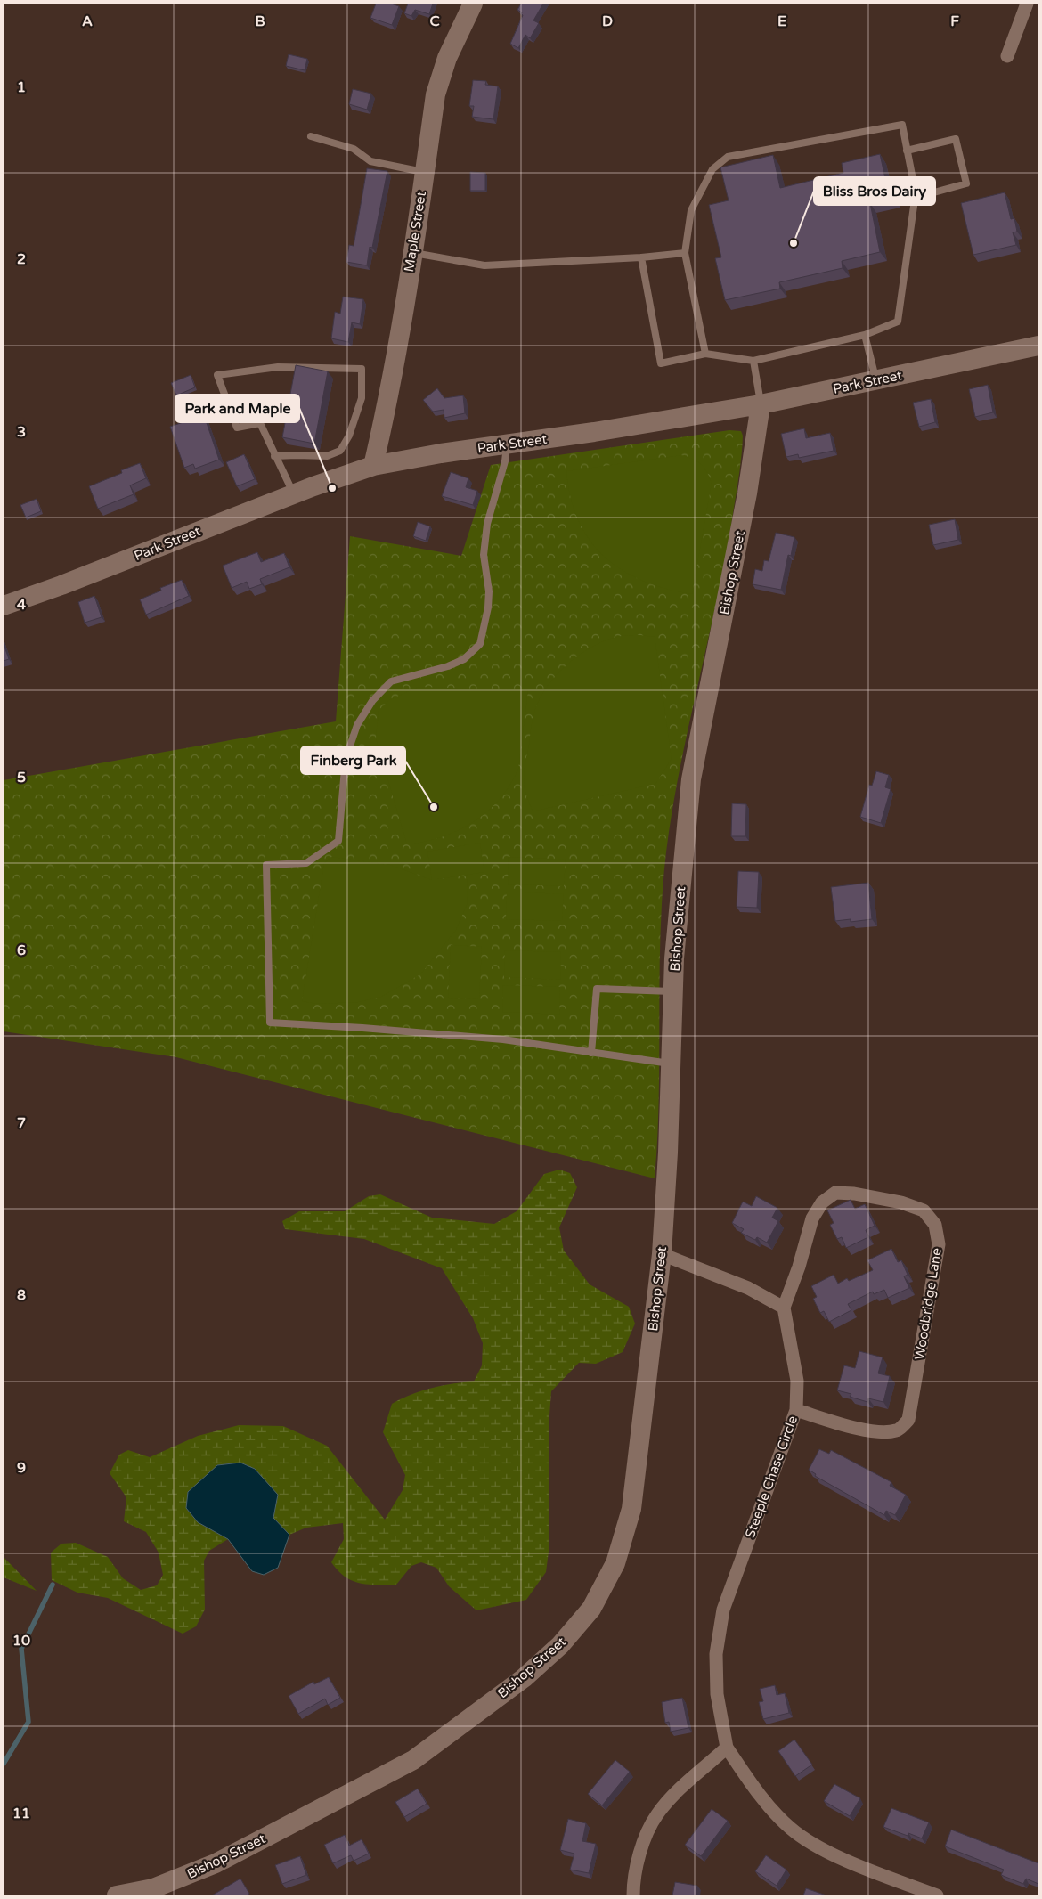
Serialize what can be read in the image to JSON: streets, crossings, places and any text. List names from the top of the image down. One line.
{"streets":{"street":["Maple Street","Park Street","Bishop Street","Woodbridge Lane","Steeple Chase Circle"]},"crossings":[["Maple Street","Park Street"],["Park Street","Bishop Street"],["Woodbridge Lane","Steeple Chase Circle"]],"places":["Bliss Bros Dairy","Park and Maple","Finberg Park"],"grid":{"columns":["A","B","C","D","E","F"],"rows":["1","2","3","4","5","6","7","8","9","10","11"]}}
